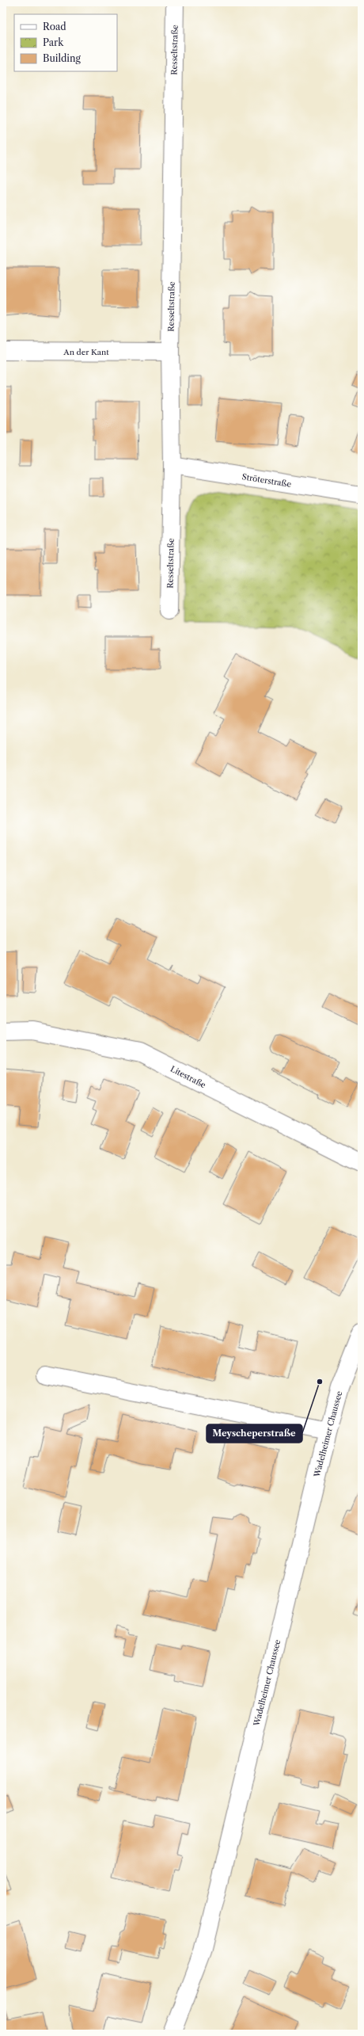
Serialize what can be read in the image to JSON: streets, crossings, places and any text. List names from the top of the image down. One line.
{"streets":{"street":["Resseltstraße","An der Kant","Ströterstraße","Litestraße","Wadelheimer Chaussee"]},"crossings":[["Resseltstraße","An der Kant"],["Resseltstraße","Ströterstraße"]],"places":["Meyscheperstraße"],"legend":["Road","Park","Building"]}
